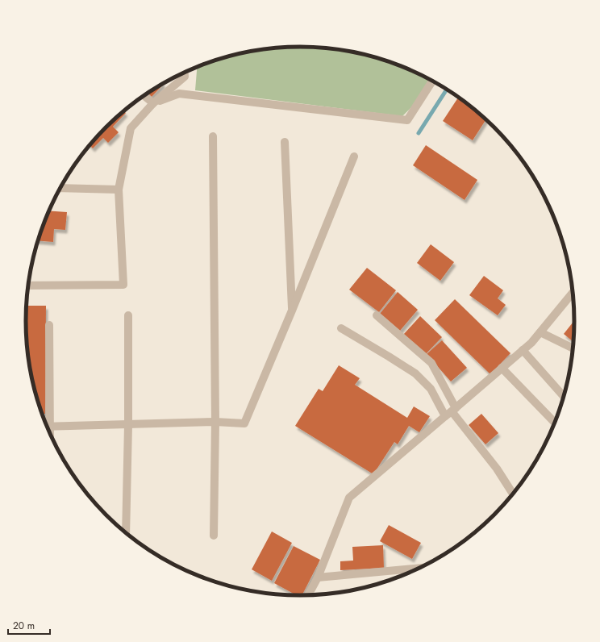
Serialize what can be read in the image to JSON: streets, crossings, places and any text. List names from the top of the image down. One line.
{"scale_bar":"20 m"}
